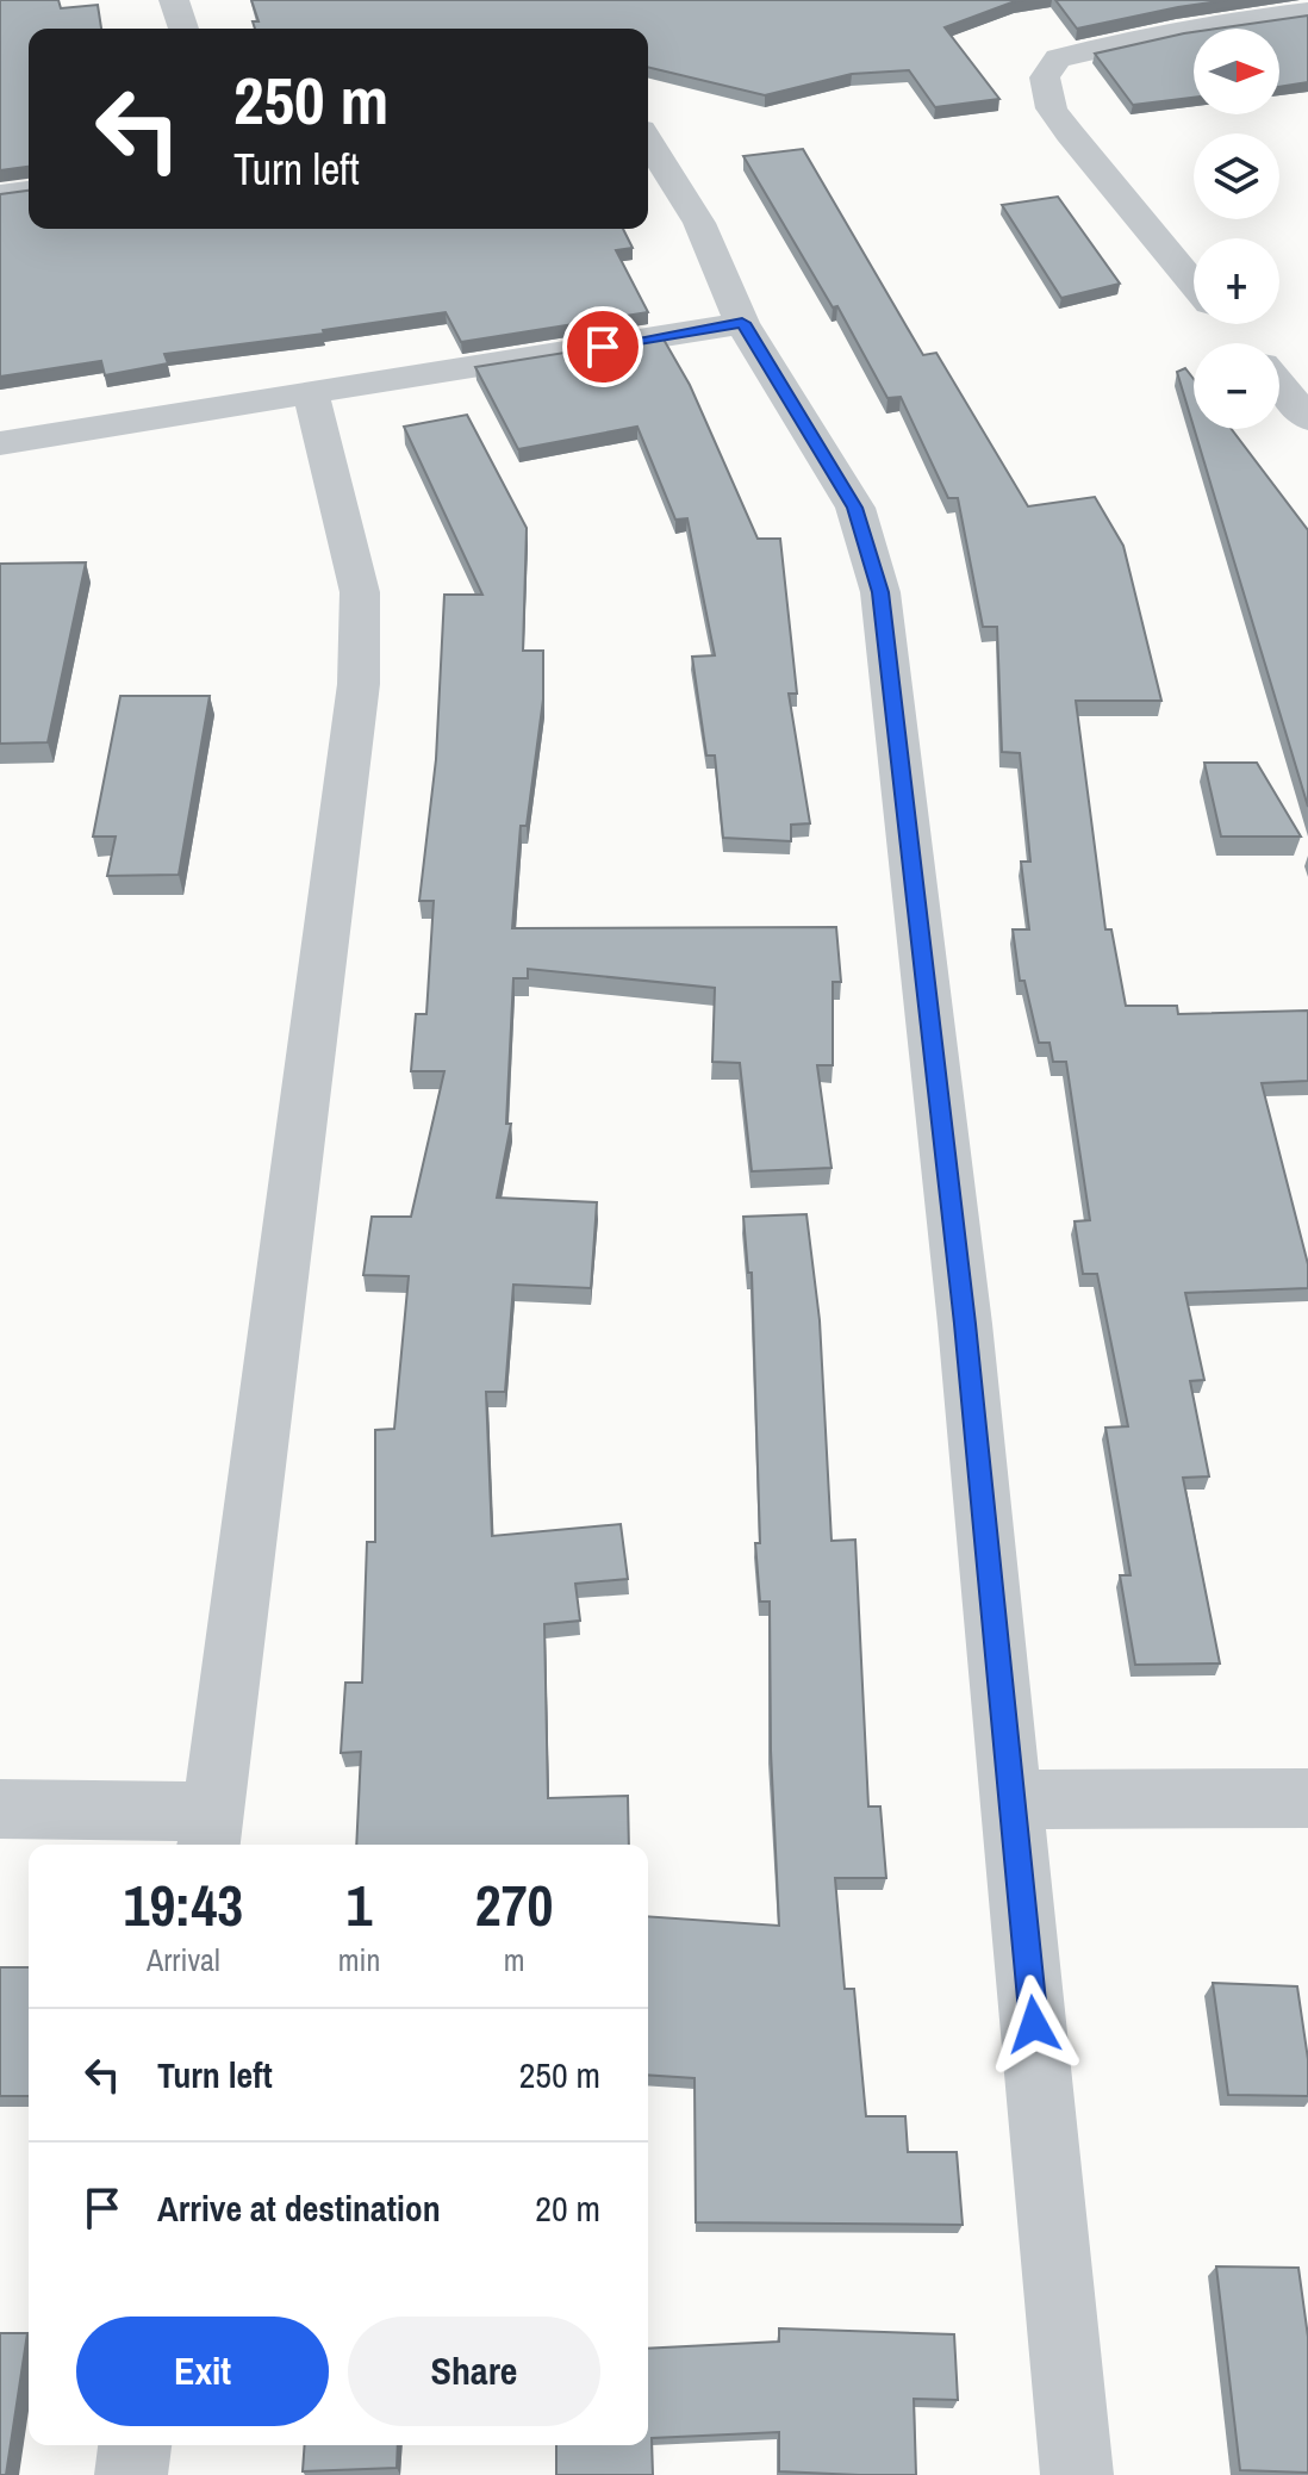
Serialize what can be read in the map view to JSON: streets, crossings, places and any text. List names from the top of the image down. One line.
{"north":"right","page":{"map_buttons":["+","−"],"turn":["250 m","Turn left"],"eta":["19:43","Arrival","1","min","270","m"],"list":[{"name":"Turn left","value":"250 m"},{"name":"Arrive at destination","value":"20 m"}],"buttons":["Exit","Share"]}}
